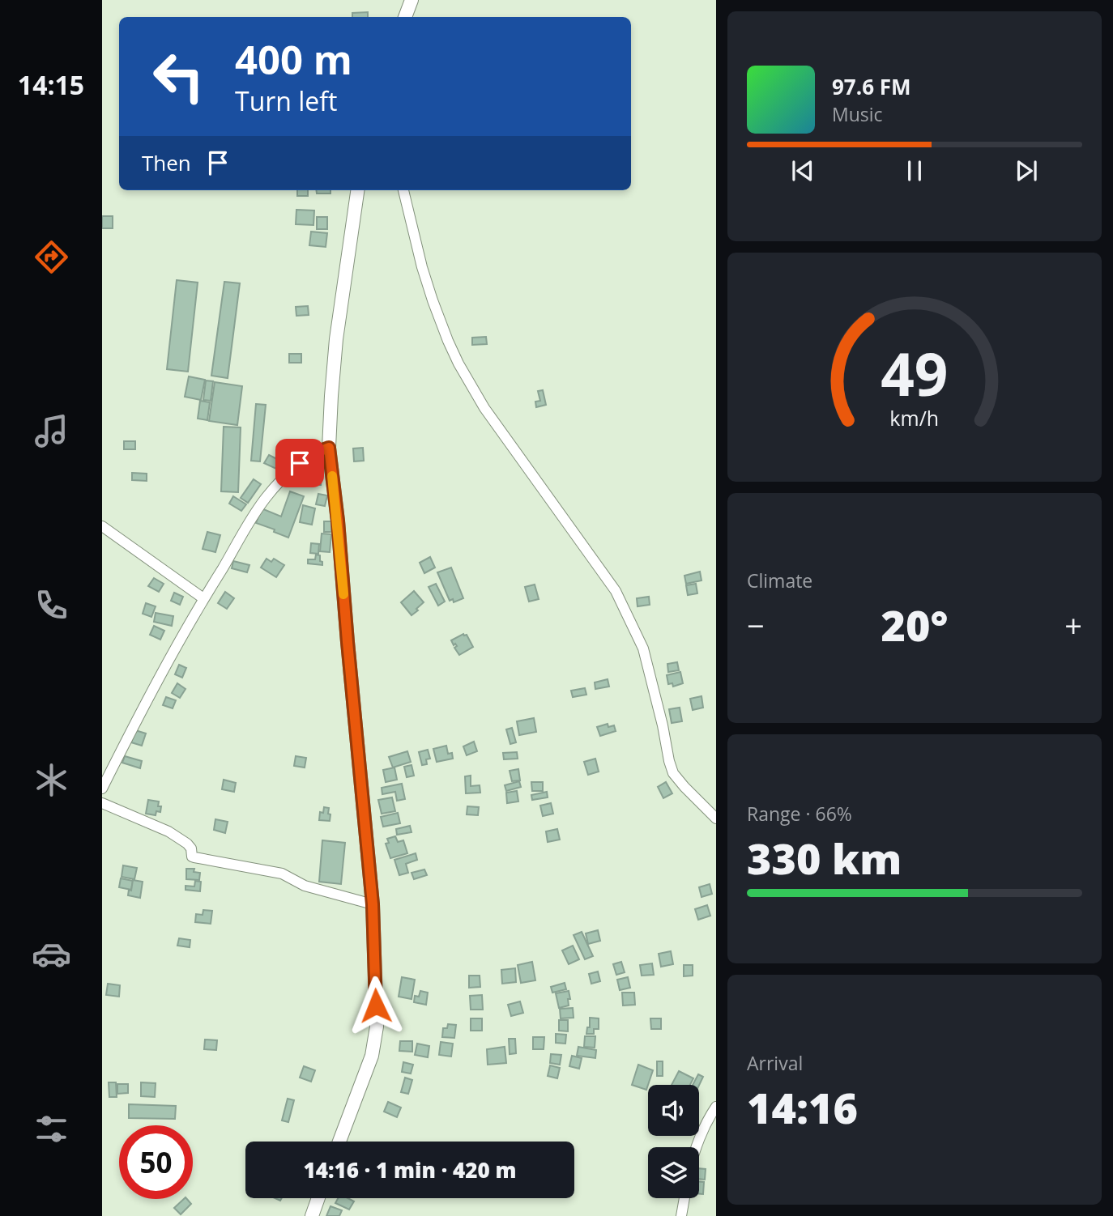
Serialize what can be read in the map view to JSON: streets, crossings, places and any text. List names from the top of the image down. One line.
{"page":{"tabs":"14:15","turn":["400 m","Turn left"],"song":["97.6 FM","Music"],"then":"Then","tile":["Climate",["Range · 66%","330 km"],["Arrival","14:16"]],"heat":["−","20°","+"],"limit":"50","trip":"14:16 · 1 min · 420 m","gauge":["49","km/h"]}}
